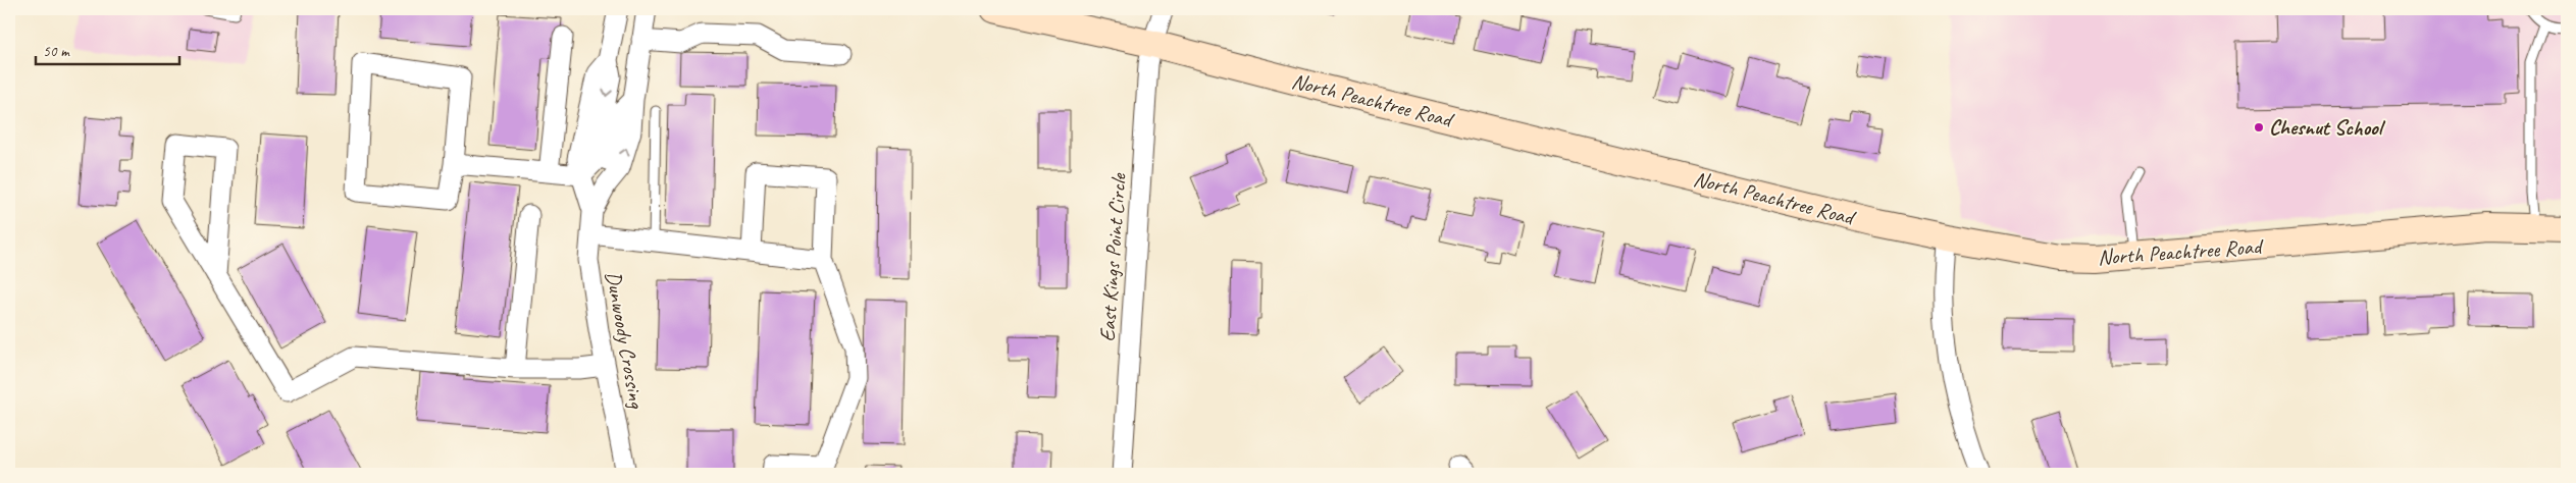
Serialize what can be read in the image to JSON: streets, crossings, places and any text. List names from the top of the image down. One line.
{"streets":{"street":["North Peachtree Road","East Kings Point Circle","Dunwoody Crossing"]},"crossings":[["North Peachtree Road","East Kings Point Circle"]],"places":["Chesnut School"],"scale_bar":"50 m"}
